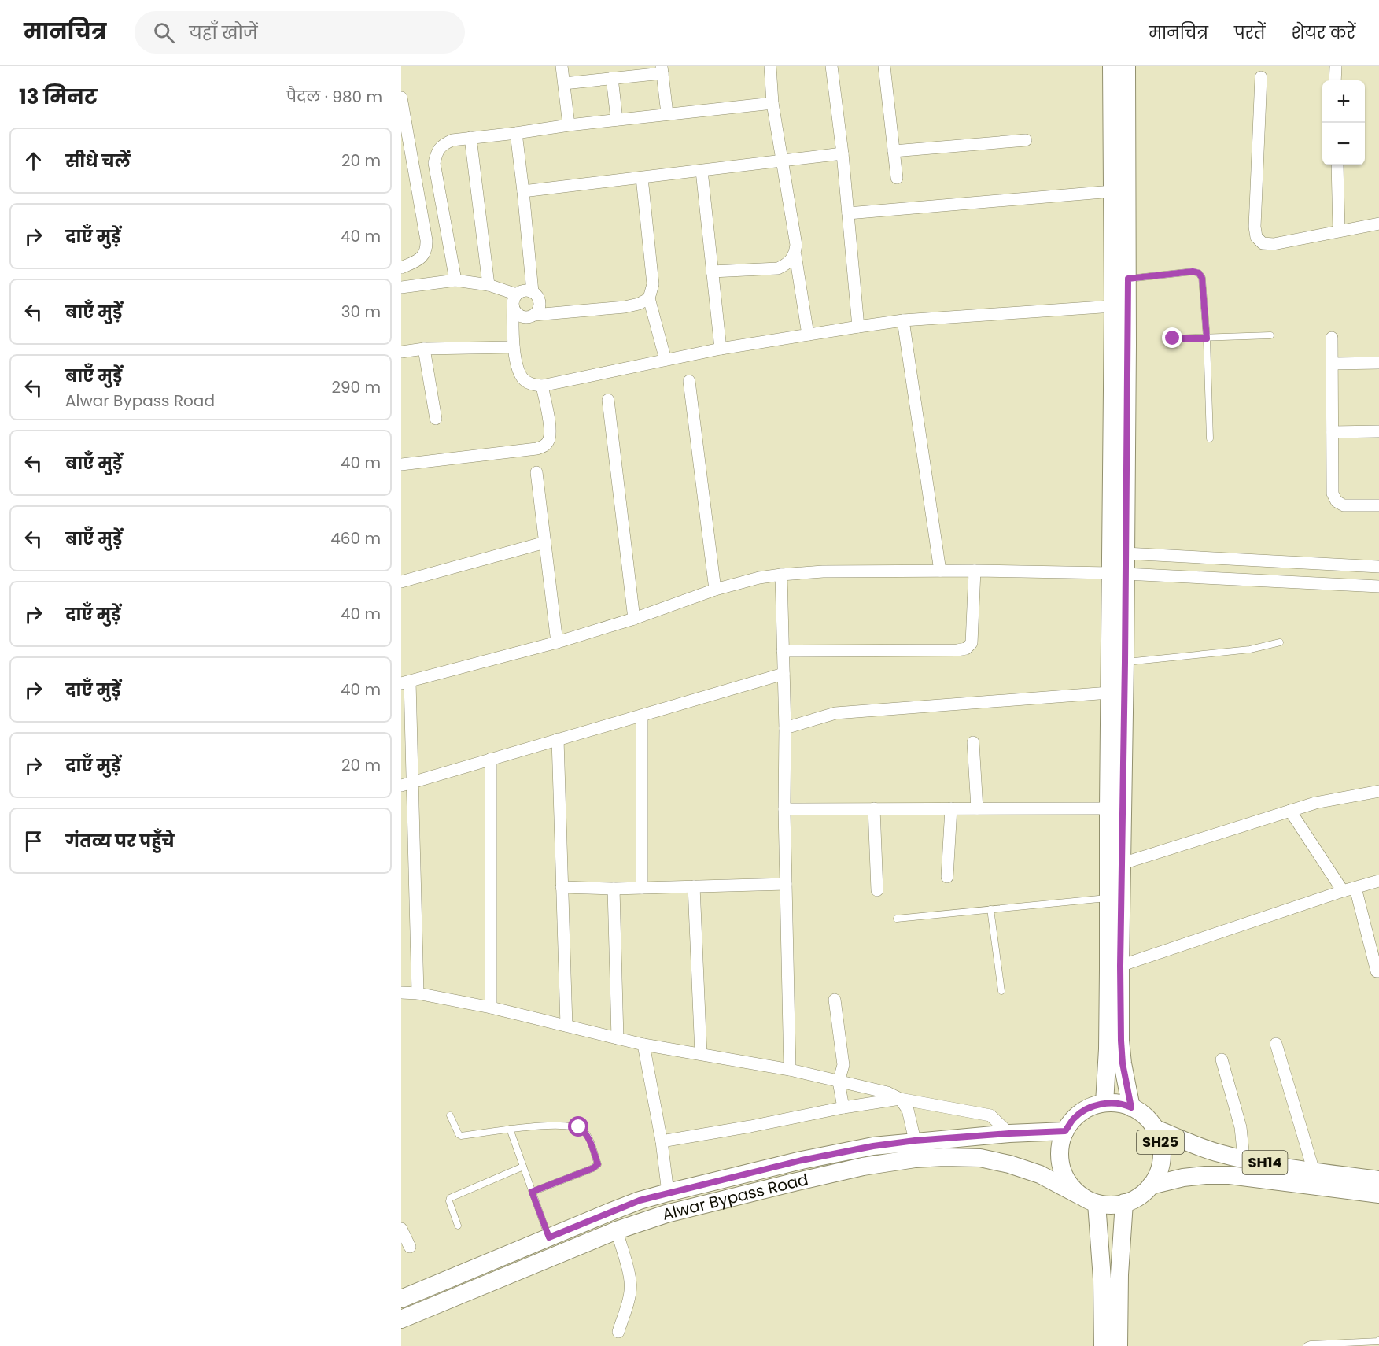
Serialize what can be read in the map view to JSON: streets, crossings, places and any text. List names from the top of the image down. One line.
{"streets":{"main road":["SH25","SH14","Alwar Bypass Road"]},"crossings":[["SH25","SH14"],["SH25","Alwar Bypass Road"],["SH14","Alwar Bypass Road"]],"page":{"header":"मानचित्र","search":"यहाँ खोजें","nav":["मानचित्र","परतें","शेयर करें"],"heading":["13 मिनट","पैदल · 980 m"],"map_buttons":["+","−"],"list":[["सीधे चलें","20 m"],["दाएँ मुड़ें","40 m"],["बाएँ मुड़ें","30 m"],["बाएँ मुड़ें","Alwar Bypass Road","290 m"],["बाएँ मुड़ें","40 m"],["बाएँ मुड़ें","460 m"],["दाएँ मुड़ें","40 m"],["दाएँ मुड़ें","40 m"],["दाएँ मुड़ें","20 m"],"गंतव्य पर पहुँचे"]}}
